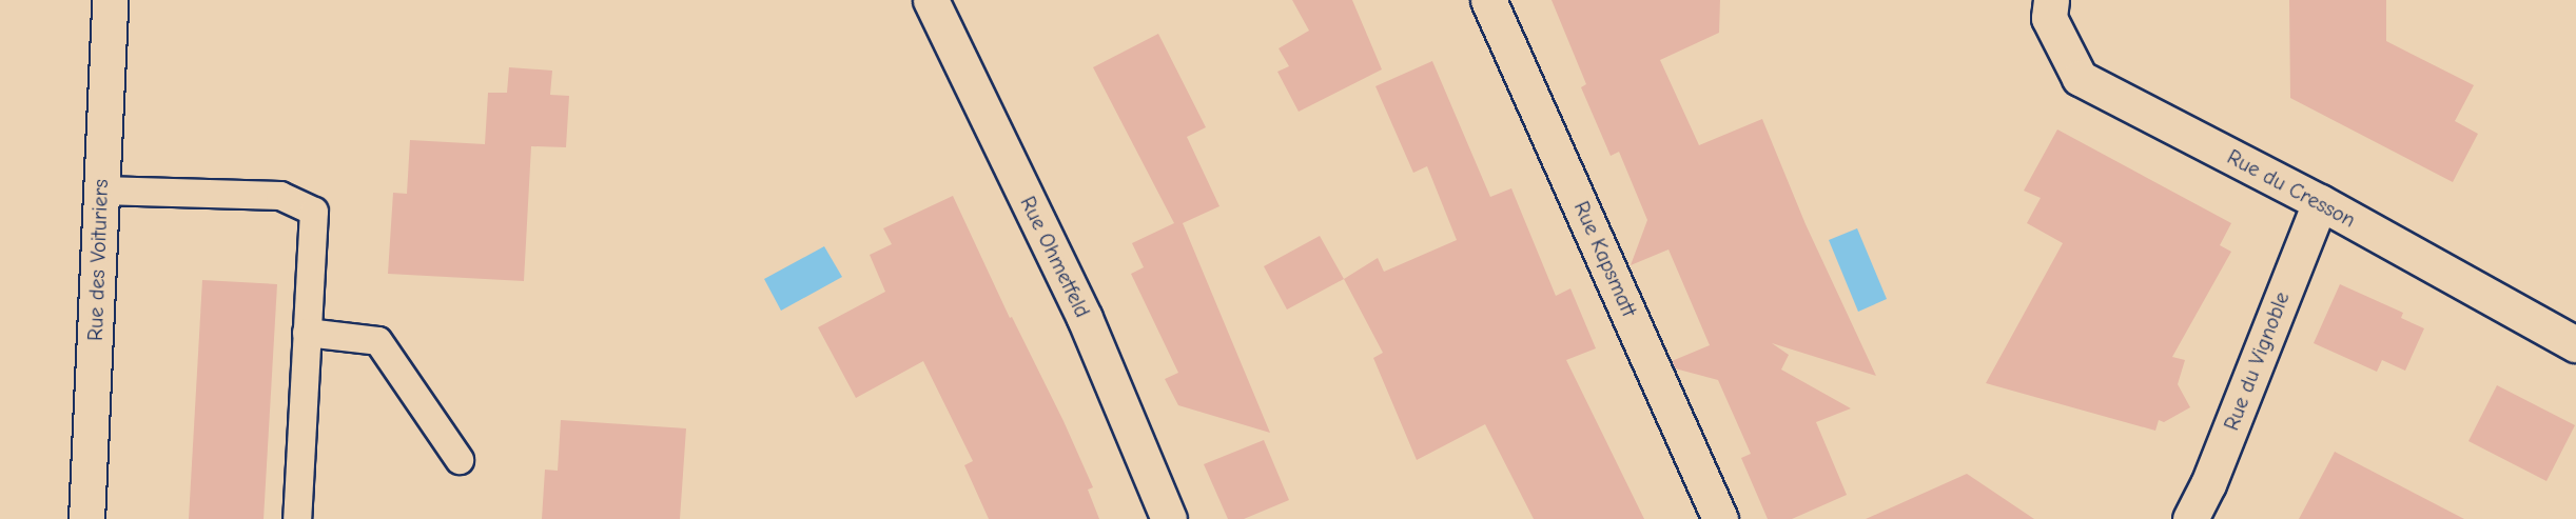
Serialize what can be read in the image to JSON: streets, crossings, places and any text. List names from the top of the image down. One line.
{"streets":{"street":["Rue du Cresson","Rue Ohmetfeld","Rue Kapsmatt","Rue des Voituriers","Rue du Vignoble"]},"crossings":[["Rue du Cresson","Rue du Vignoble"]]}
